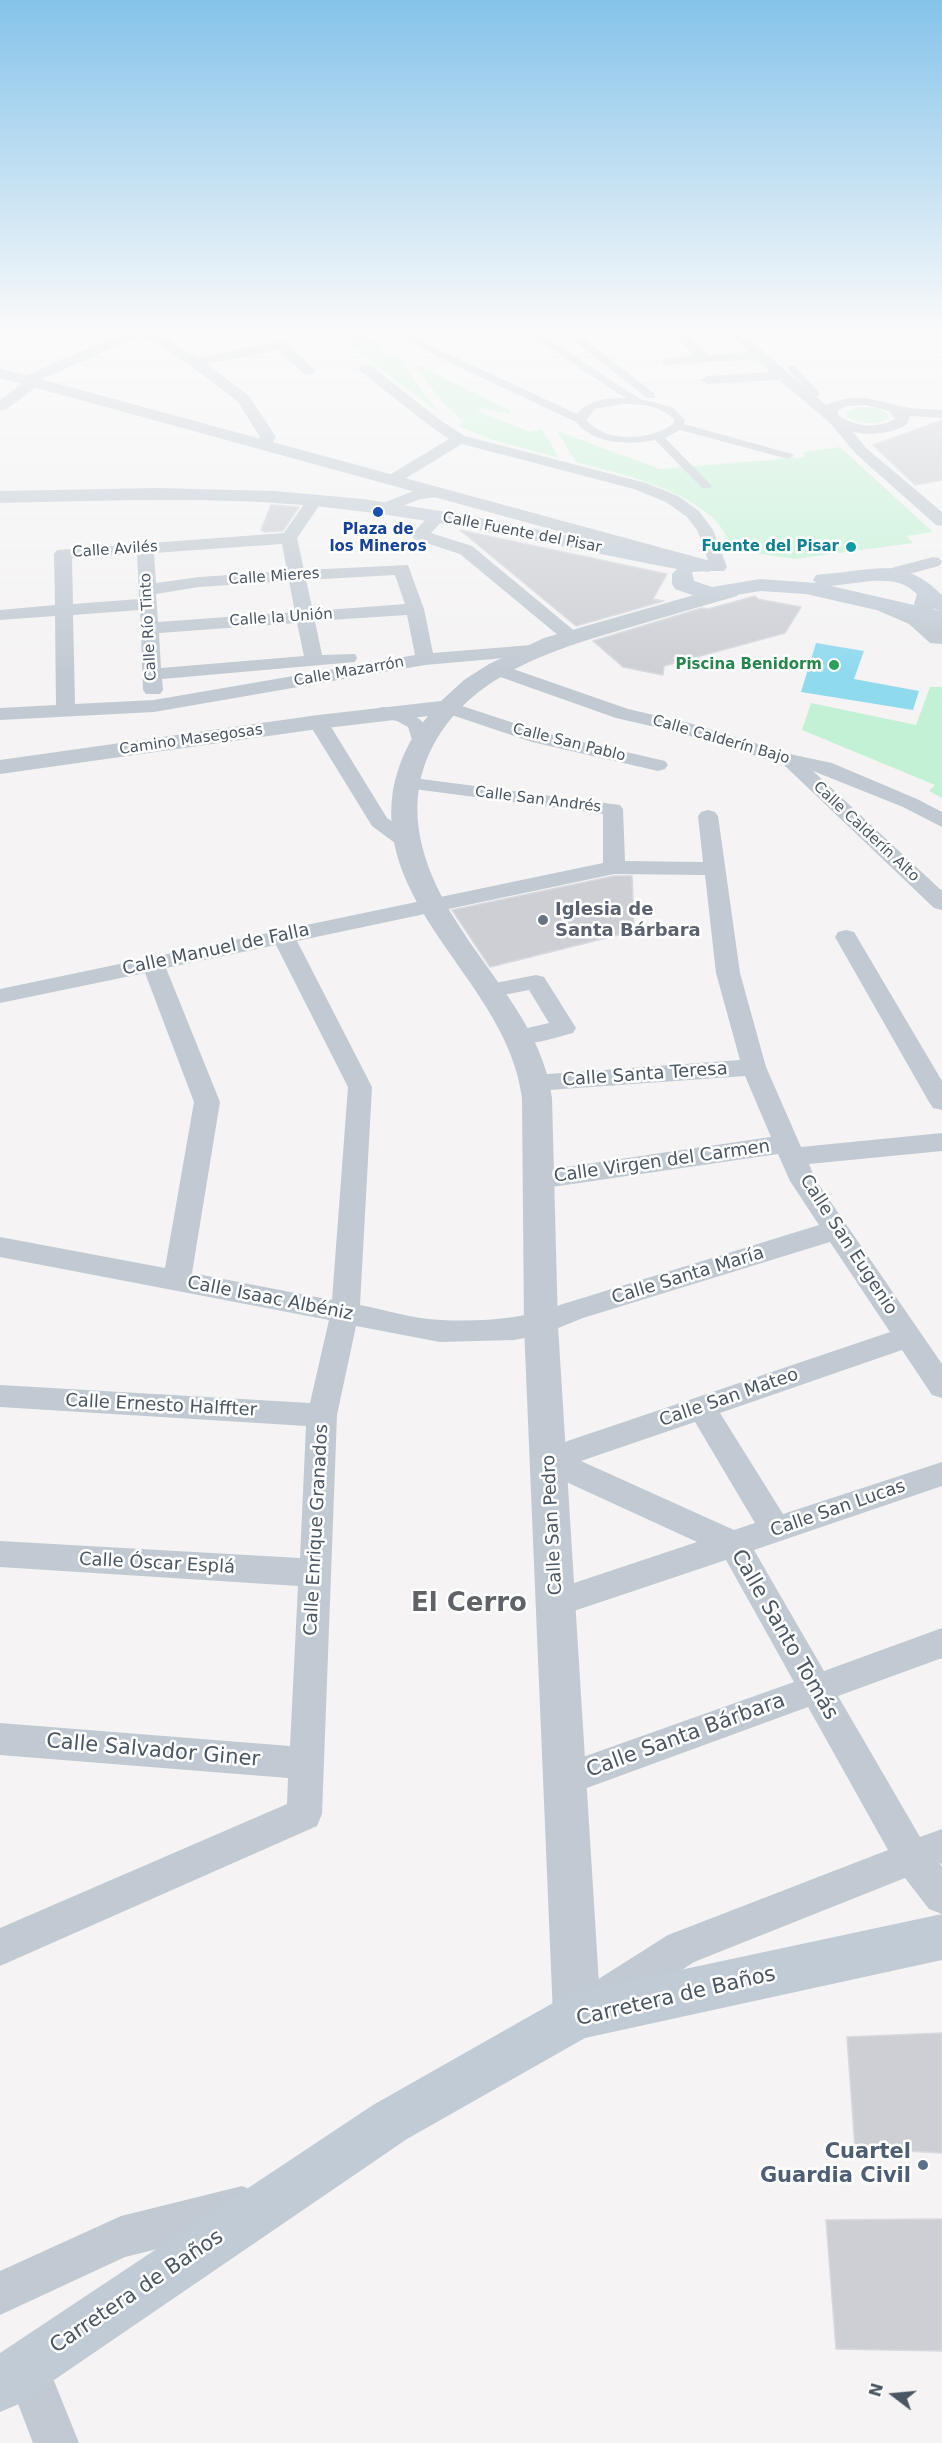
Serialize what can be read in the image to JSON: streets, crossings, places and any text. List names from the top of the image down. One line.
{"streets":{"main road":["Calle Fuente del Pisar","Carretera de Baños"],"street":["Calle Avilés","Calle Mieres","Calle la Unión","Calle Río Tinto","Calle Mazarrón","Camino Masegosas","Calle Calderín Bajo","Calle San Pablo","Calle San Andrés","Calle Calderín Alto","Calle Manuel de Falla","Calle Santa Teresa","Calle Virgen del Carmen","Calle San Eugenio","Calle Santa María","Calle Isaac Albéniz","Calle San Mateo","Calle Ernesto Halffter","Calle San Lucas","Calle San Pedro","Calle Enrique Granados","Calle Óscar Esplá","Calle Santo Tomás","Calle Santa Bárbara","Calle Salvador Giner"]},"crossings":[["Calle Fuente del Pisar","Calle San Pedro"],["Calle Avilés","Calle Mieres"],["Calle Avilés","Calle Río Tinto"],["Calle Avilés","Calle Mazarrón"],["Calle Mieres","Calle la Unión"],["Calle Mieres","Calle Río Tinto"],["Calle la Unión","Calle Río Tinto"],["Calle Río Tinto","Calle Mazarrón"],["Camino Masegosas","Calle San Pablo"],["Camino Masegosas","Calle San Pedro"],["Calle Calderín Bajo","Calle Calderín Alto"],["Calle Calderín Bajo","Calle San Pedro"],["Calle San Pablo","Calle San Pedro"],["Calle San Andrés","Calle Manuel de Falla"],["Calle San Andrés","Calle San Pedro"],["Calle Manuel de Falla","Calle San Eugenio"],["Calle Manuel de Falla","Calle San Pedro"],["Calle Manuel de Falla","Calle Enrique Granados"],["Calle Santa Teresa","Calle San Eugenio"],["Calle Santa Teresa","Calle San Pedro"],["Calle Virgen del Carmen","Calle San Eugenio"],["Calle Virgen del Carmen","Calle San Pedro"],["Calle San Eugenio","Calle Santa María"],["Calle San Eugenio","Calle San Mateo"],["Calle Santa María","Calle Isaac Albéniz"],["Calle Santa María","Calle San Pedro"],["Calle Isaac Albéniz","Calle San Pedro"],["Calle Isaac Albéniz","Calle Enrique Granados"],["Calle San Mateo","Calle San Pedro"],["Calle San Mateo","Calle Santo Tomás"],["Calle Ernesto Halffter","Calle Enrique Granados"],["Calle San Lucas","Calle San Pedro"],["Calle San Lucas","Calle Santo Tomás"],["Calle San Pedro","Calle Santo Tomás"],["Calle San Pedro","Calle Santa Bárbara"],["Calle San Pedro","Carretera de Baños"],["Calle Enrique Granados","Calle Óscar Esplá"],["Calle Enrique Granados","Calle Salvador Giner"],["Calle Santo Tomás","Calle Santa Bárbara"]],"districts":["El Cerro"],"places":["Plaza de los Mineros","Fuente del Pisar","Piscina Benidorm","Iglesia de Santa Bárbara","Cuartel Guardia Civil"],"north":"left"}
